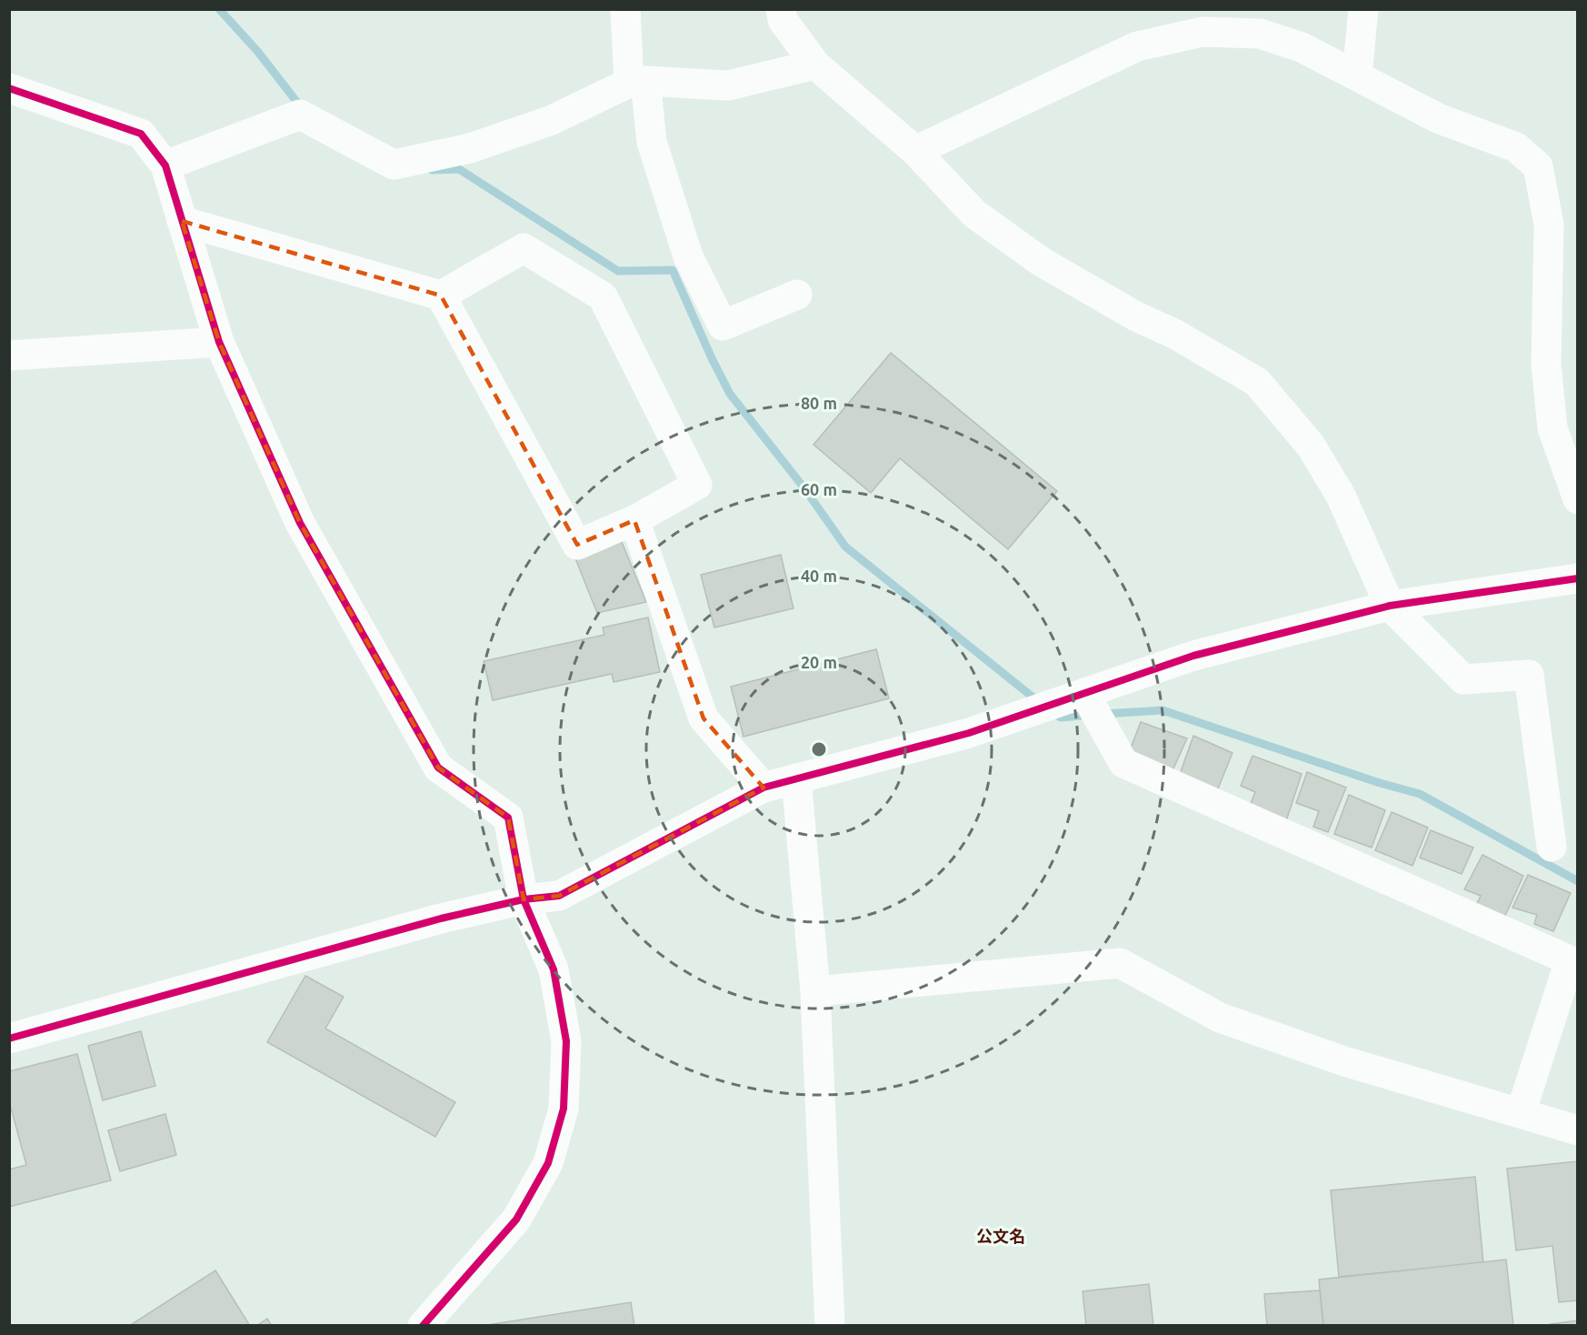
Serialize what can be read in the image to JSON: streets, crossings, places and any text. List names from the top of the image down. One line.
{"districts":["公文名"],"rings":["80 m","60 m","40 m","20 m"]}
